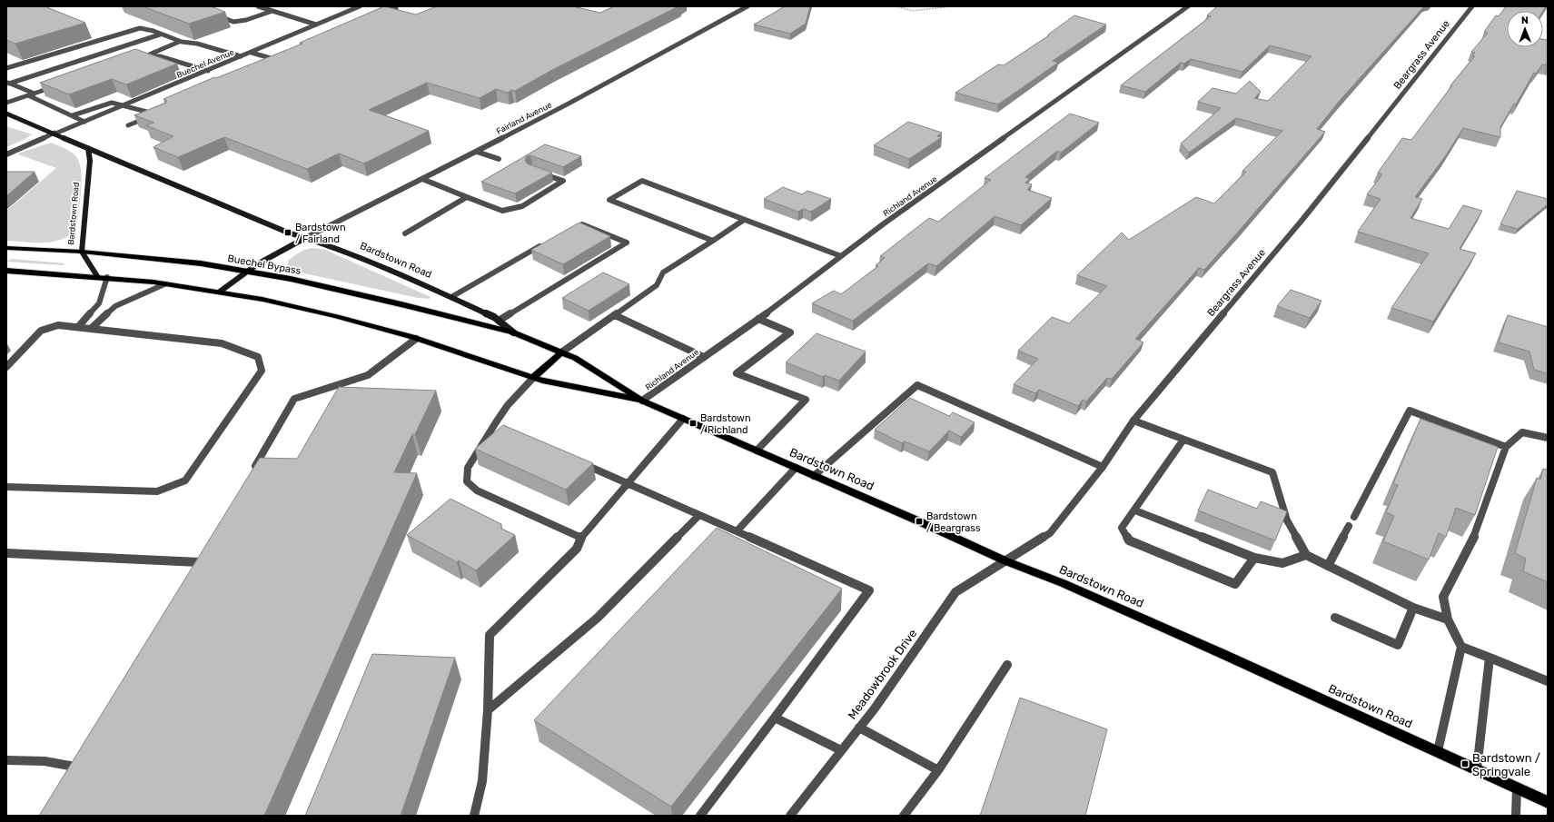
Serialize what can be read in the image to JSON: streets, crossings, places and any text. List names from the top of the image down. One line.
{"streets":{"main road":["Bardstown Road","Buechel Bypass"],"street":["Beargrass Avenue","Buechel Avenue","Fairland Avenue","Richland Avenue","Meadowbrook Drive"]},"crossings":[["Beargrass Avenue","Bardstown Road"],["Beargrass Avenue","Meadowbrook Drive"],["Buechel Avenue","Bardstown Road"],["Fairland Avenue","Bardstown Road"],["Richland Avenue","Bardstown Road"],["Bardstown Road","Buechel Bypass"],["Bardstown Road","Meadowbrook Drive"]],"places":{"transit":["Bardstown / Fairland","Bardstown / Richland","Bardstown / Beargrass","Bardstown / Springvale"]},"north":"top"}
